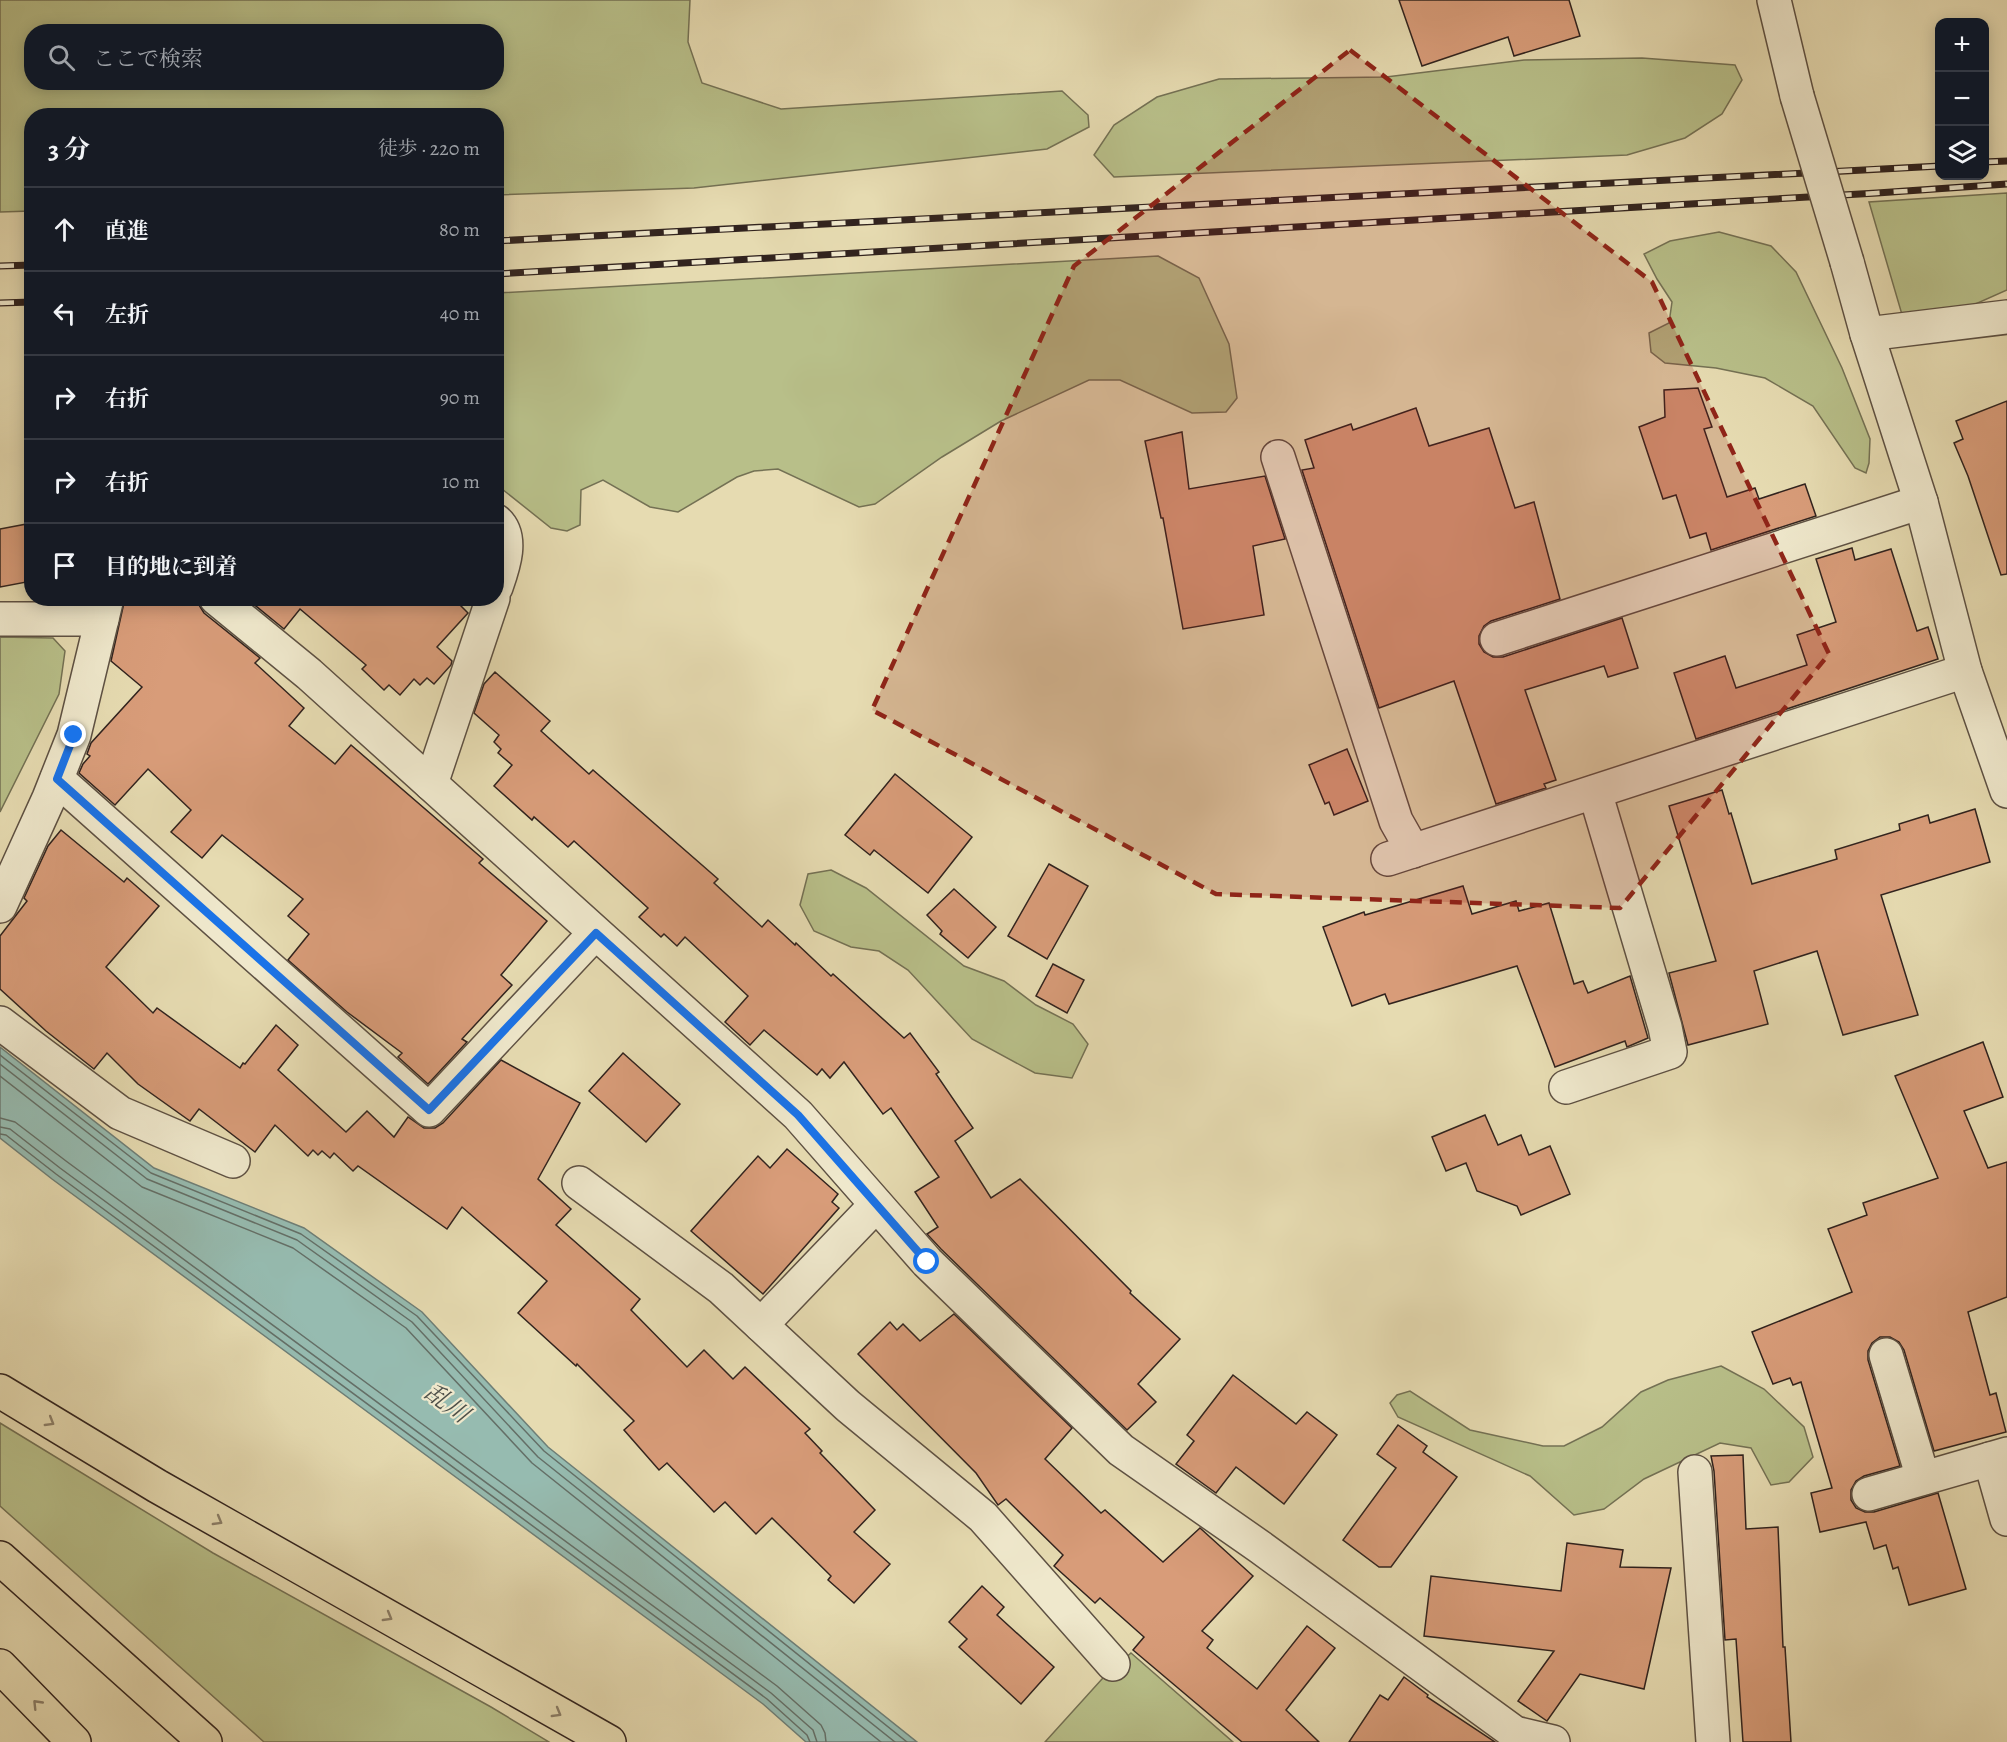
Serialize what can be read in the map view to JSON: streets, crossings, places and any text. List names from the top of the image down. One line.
{"water":["乱川"],"page":{"map_buttons":["+","−"],"search":"ここで検索","heading":["3 分","徒歩 · 220 m"],"list":[["直進","80 m"],["左折","40 m"],["右折","90 m"],["右折","10 m"],"目的地に到着"]}}
